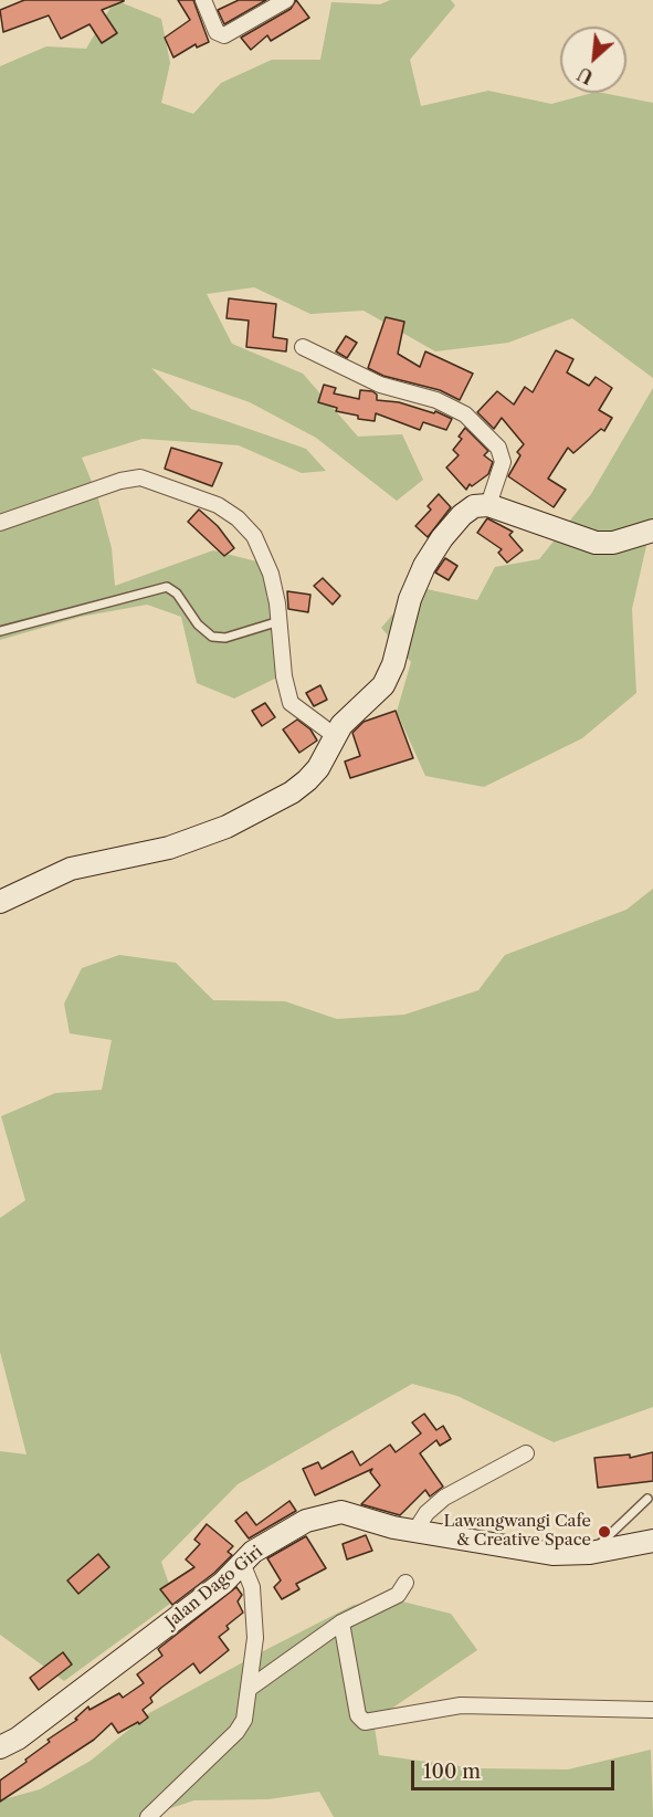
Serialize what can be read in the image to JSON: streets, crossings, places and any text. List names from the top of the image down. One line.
{"streets":{"street":["Jalan Dago Giri"]},"places":["Lawangwangi Cafe & Creative Space"],"scale_bar":"100 m","north":"bottom left"}
